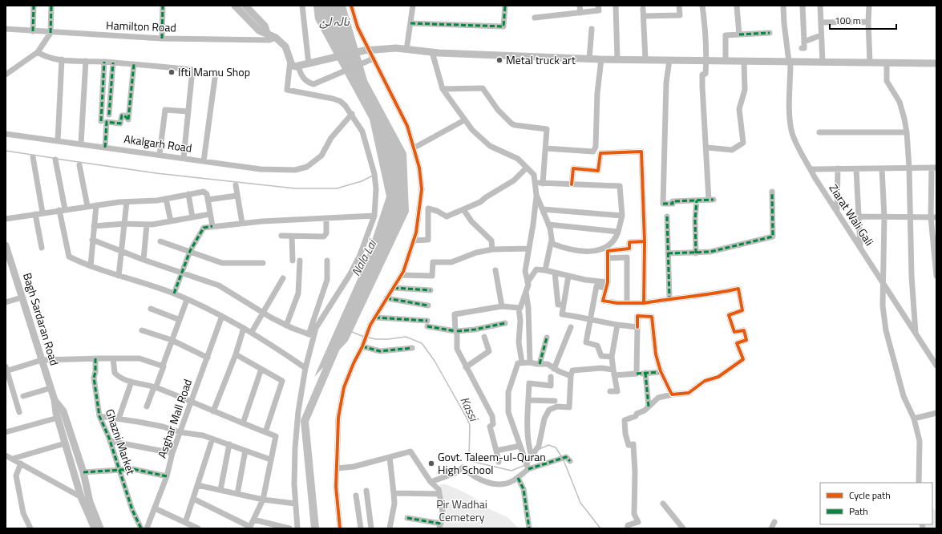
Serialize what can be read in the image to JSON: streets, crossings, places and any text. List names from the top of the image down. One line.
{"streets":{"main road":["Bagh Sardaran Road"],"street":["Hamilton Road","Akalgarh Road","Ziarat Wali Gali","Asghar Mall Road","Ghazni Market"]},"water":["نالہ لئ","Nala Lai","Kassi"],"parks":["Pir Wadhai Cemetery"],"places":["Metal truck art","Ifti Mamu Shop","Govt. Taleem-ul-Quran High School"],"legend":["Cycle path","Path"],"scale_bar":"100 m"}
